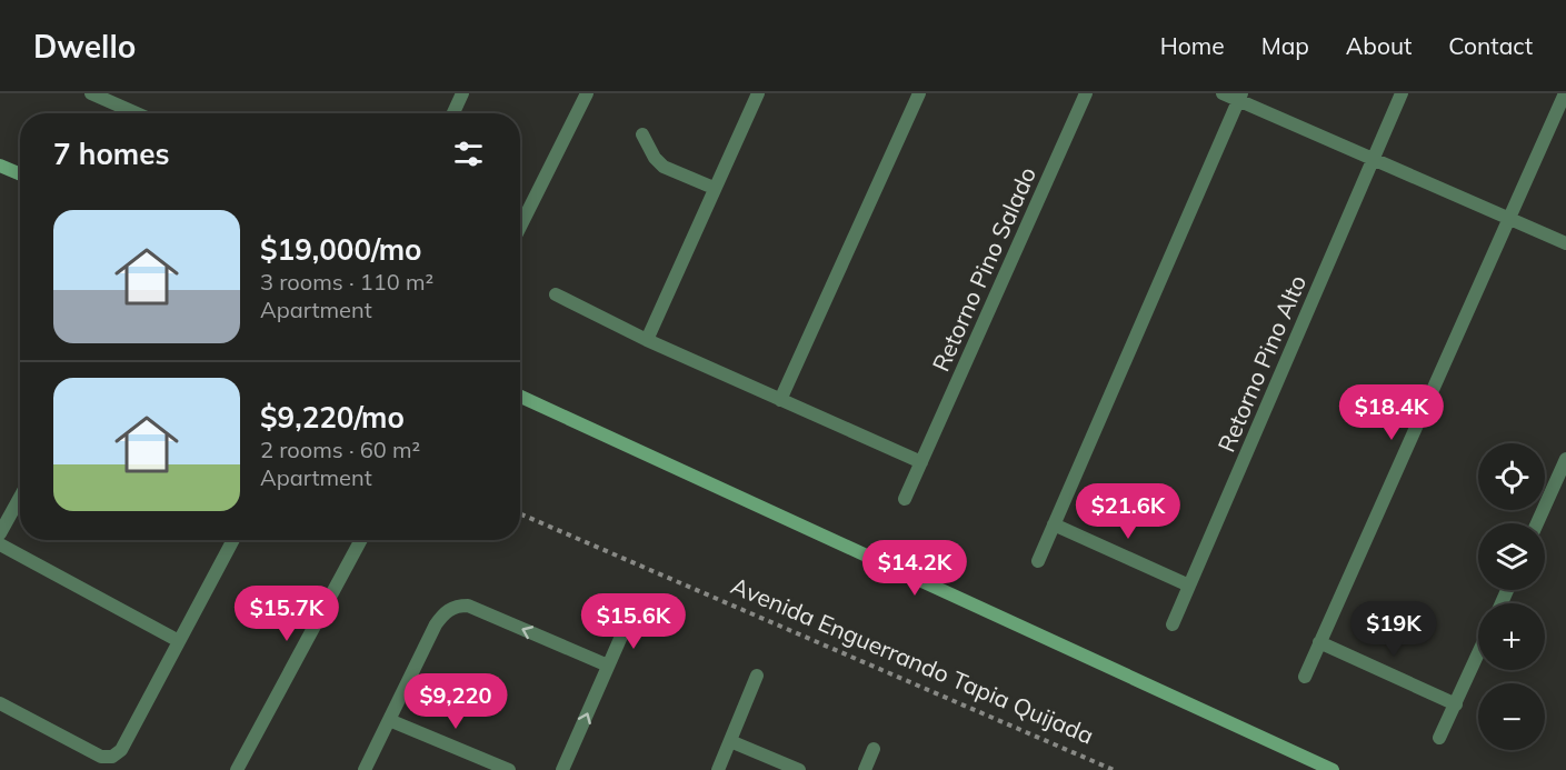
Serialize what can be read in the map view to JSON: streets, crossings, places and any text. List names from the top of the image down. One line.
{"streets":{"street":["Retorno Pino Salado","Retorno Pino Alto"],"path":["Avenida Enguerrando Tapia Quijada"]},"page":{"header":"Dwello","nav":["Home","Map","About","Contact"],"heading":"7 homes","list":[{"name":"$19,000/mo","note":"3 rooms · 110 m² · Apartment"},{"name":"$9,220/mo","note":"2 rooms · 60 m² · Apartment"}],"price":["$18.4K","$21.6K","$14.2K","$15.7K","$15.6K","$19K","$9,220"],"map_buttons":["+","−"]}}
